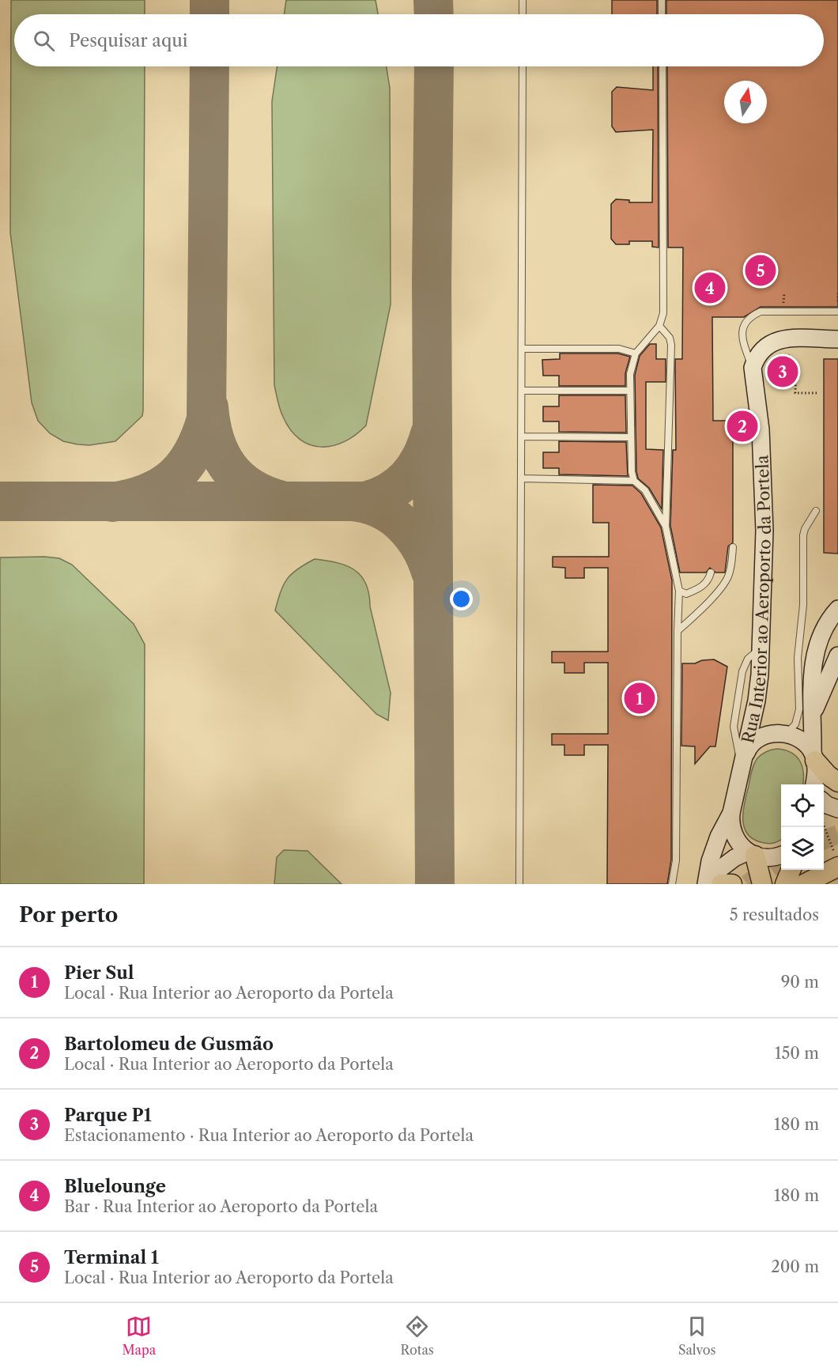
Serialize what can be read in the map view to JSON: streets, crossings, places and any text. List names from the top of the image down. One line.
{"streets":{"main road":["Rua Interior ao Aeroporto da Portela"]},"north":"top","page":{"search":"Pesquisar aqui","pins":["5","4","3","2","1"],"heading":["Por perto","5 resultados"],"list":[{"mark":"1","name":"Pier Sul","note":"Local · Rua Interior ao Aeroporto da Portela","value":"90 m"},{"mark":"2","name":"Bartolomeu de Gusmão","note":"Local · Rua Interior ao Aeroporto da Portela","value":"150 m"},{"mark":"3","name":"Parque P1","note":"Estacionamento · Rua Interior ao Aeroporto da Portela","value":"180 m"},{"mark":"4","name":"Bluelounge","note":"Bar · Rua Interior ao Aeroporto da Portela","value":"180 m"},{"mark":"5","name":"Terminal 1","note":"Local · Rua Interior ao Aeroporto da Portela","value":"200 m"}],"nav":["Mapa","Rotas","Salvos"]}}
